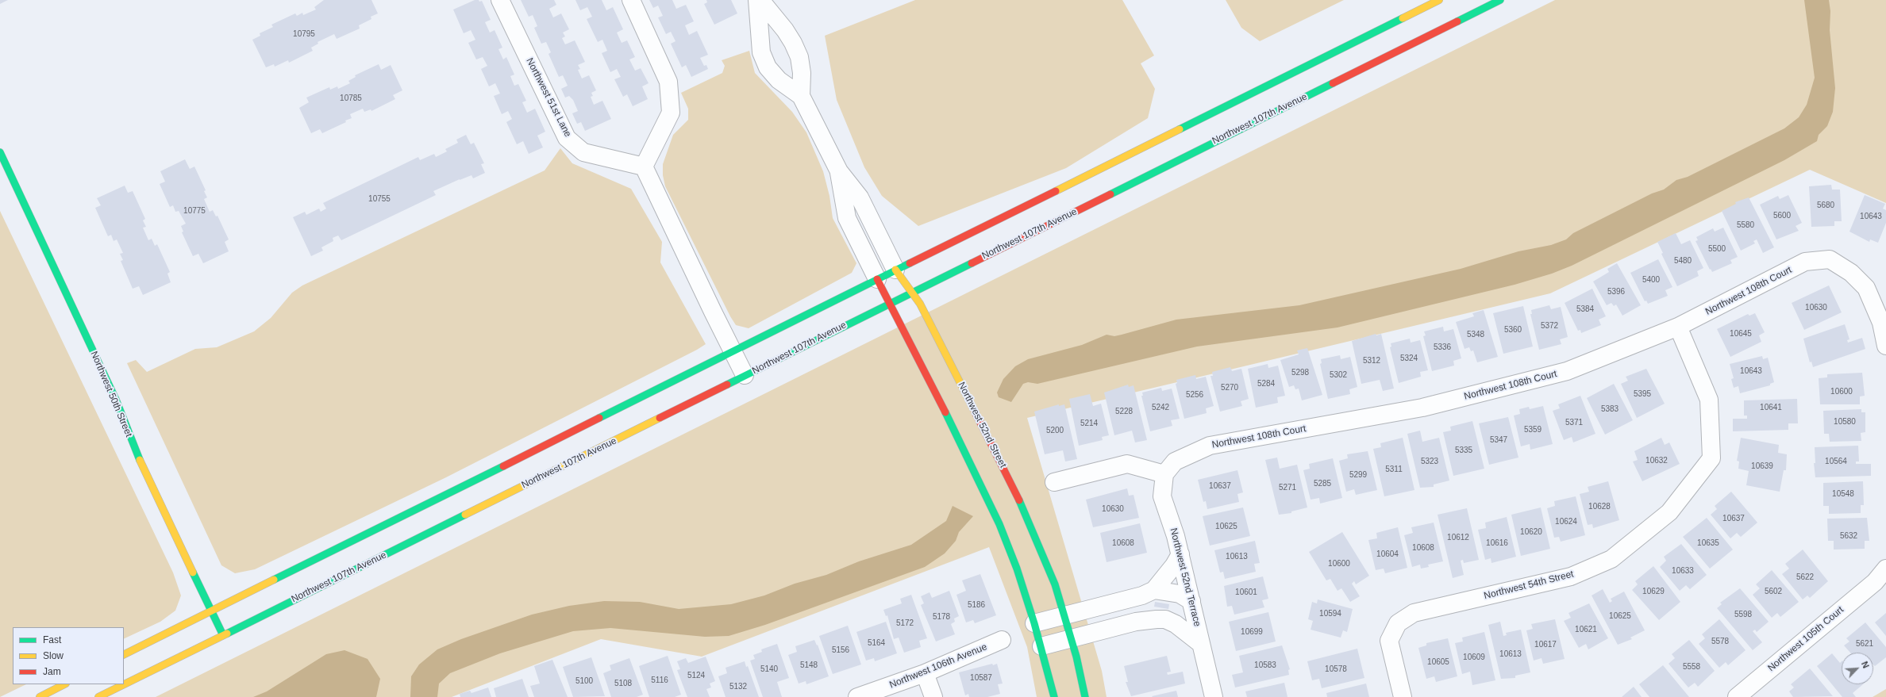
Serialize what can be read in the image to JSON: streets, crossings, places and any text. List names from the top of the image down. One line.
{"streets":{"main road":["Northwest 107th Avenue","Northwest 50th Street","Northwest 52nd Street"],"street":["Northwest 51st Lane","Northwest 108th Court","Northwest 52nd Terrace","Northwest 54th Street","Northwest 105th Court","Northwest 106th Avenue"]},"crossings":[["Northwest 107th Avenue","Northwest 50th Street"],["Northwest 107th Avenue","Northwest 52nd Street"],["Northwest 108th Court","Northwest 52nd Terrace"],["Northwest 108th Court","Northwest 54th Street"]],"house_numbers":["10795","10785","10755","5680","10775","5600","10643","5580","5500","5480","5400","5396","10630","5384","5372","5360","10645","5348","5336","5324","5312","10643","5298","5302","5284","5270","10600","5395","5256","5242","10641","5383","5228","10580","5371","5214","5359","5200","5347","5335","10632","5323","10564","10639","5311","5299","5285","10637","5271","10548","10628","10630","10637","10624","10625","10620","5632","10612","10608","10616","10635","10608","10604","10613","10600","10633","5622","10629","5602","10601","5186","10594","5598","10625","5178","5172","10621","10699","5578","5164","5621","10617","5156","10613","10609","10605","5148","10583","5558","5140","10578","5124","10587","5116","5100","5108","5132"],"legend":["Fast","Slow","Jam"],"north":"top right"}
